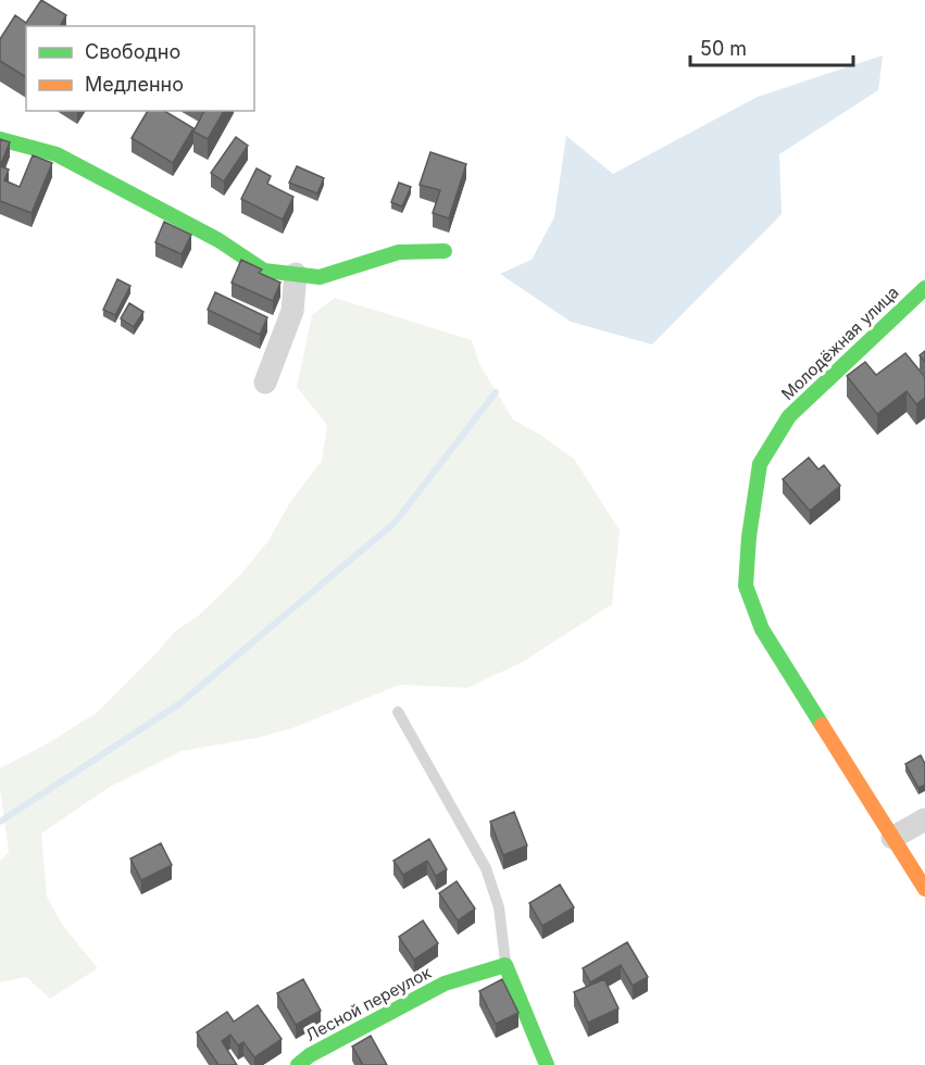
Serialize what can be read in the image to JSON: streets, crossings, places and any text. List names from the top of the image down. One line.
{"streets":{"street":["Молодёжная улица","Лесной переулок"]},"legend":["Свободно","Медленно"],"scale_bar":"50 m"}
